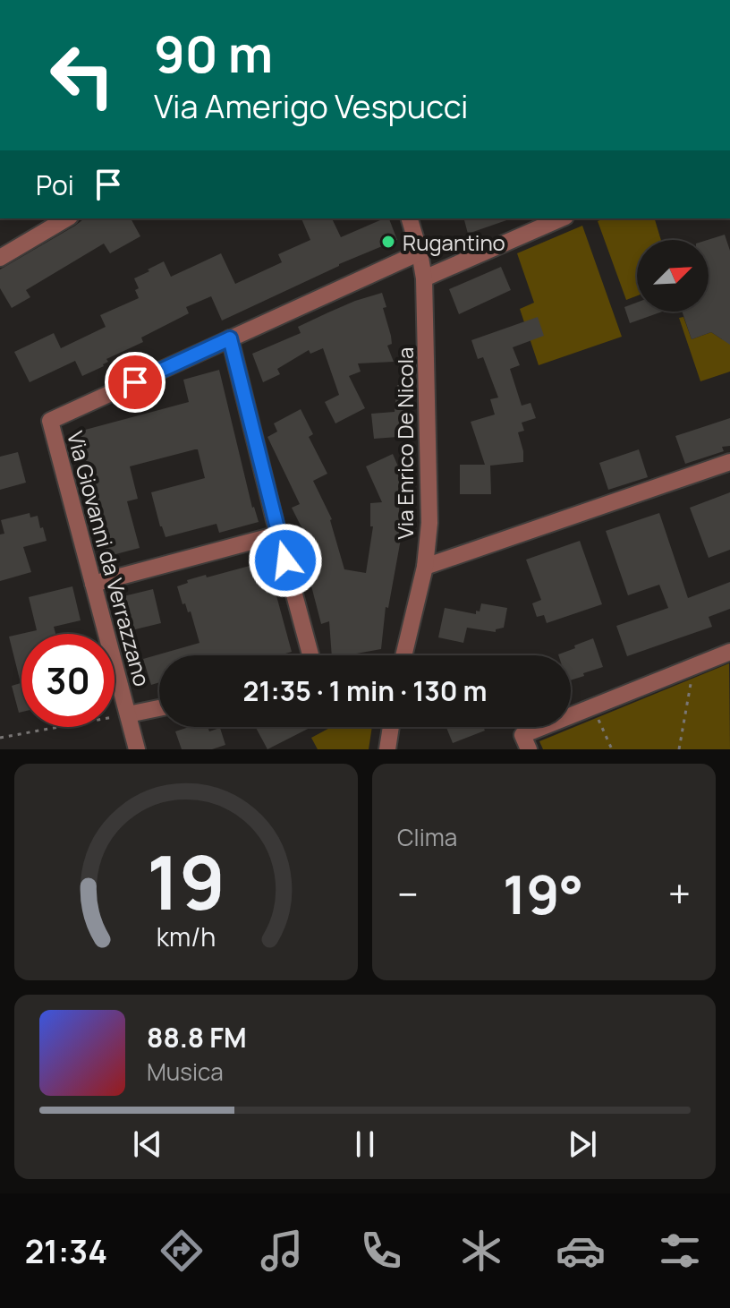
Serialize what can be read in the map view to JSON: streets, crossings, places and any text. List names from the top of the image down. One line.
{"streets":{"street":["Via Enrico De Nicola","Via Giovanni da Verrazzano"]},"places":["Rugantino"],"north":"top right","page":{"turn":["90 m","Via Amerigo Vespucci"],"then":"Poi","limit":"30","trip":"21:35 · 1 min · 130 m","tile":"Clima","heat":["−","19°","+"],"song":["88.8 FM","Musica"],"tabs":"21:34","gauge":["19","km/h"]}}
